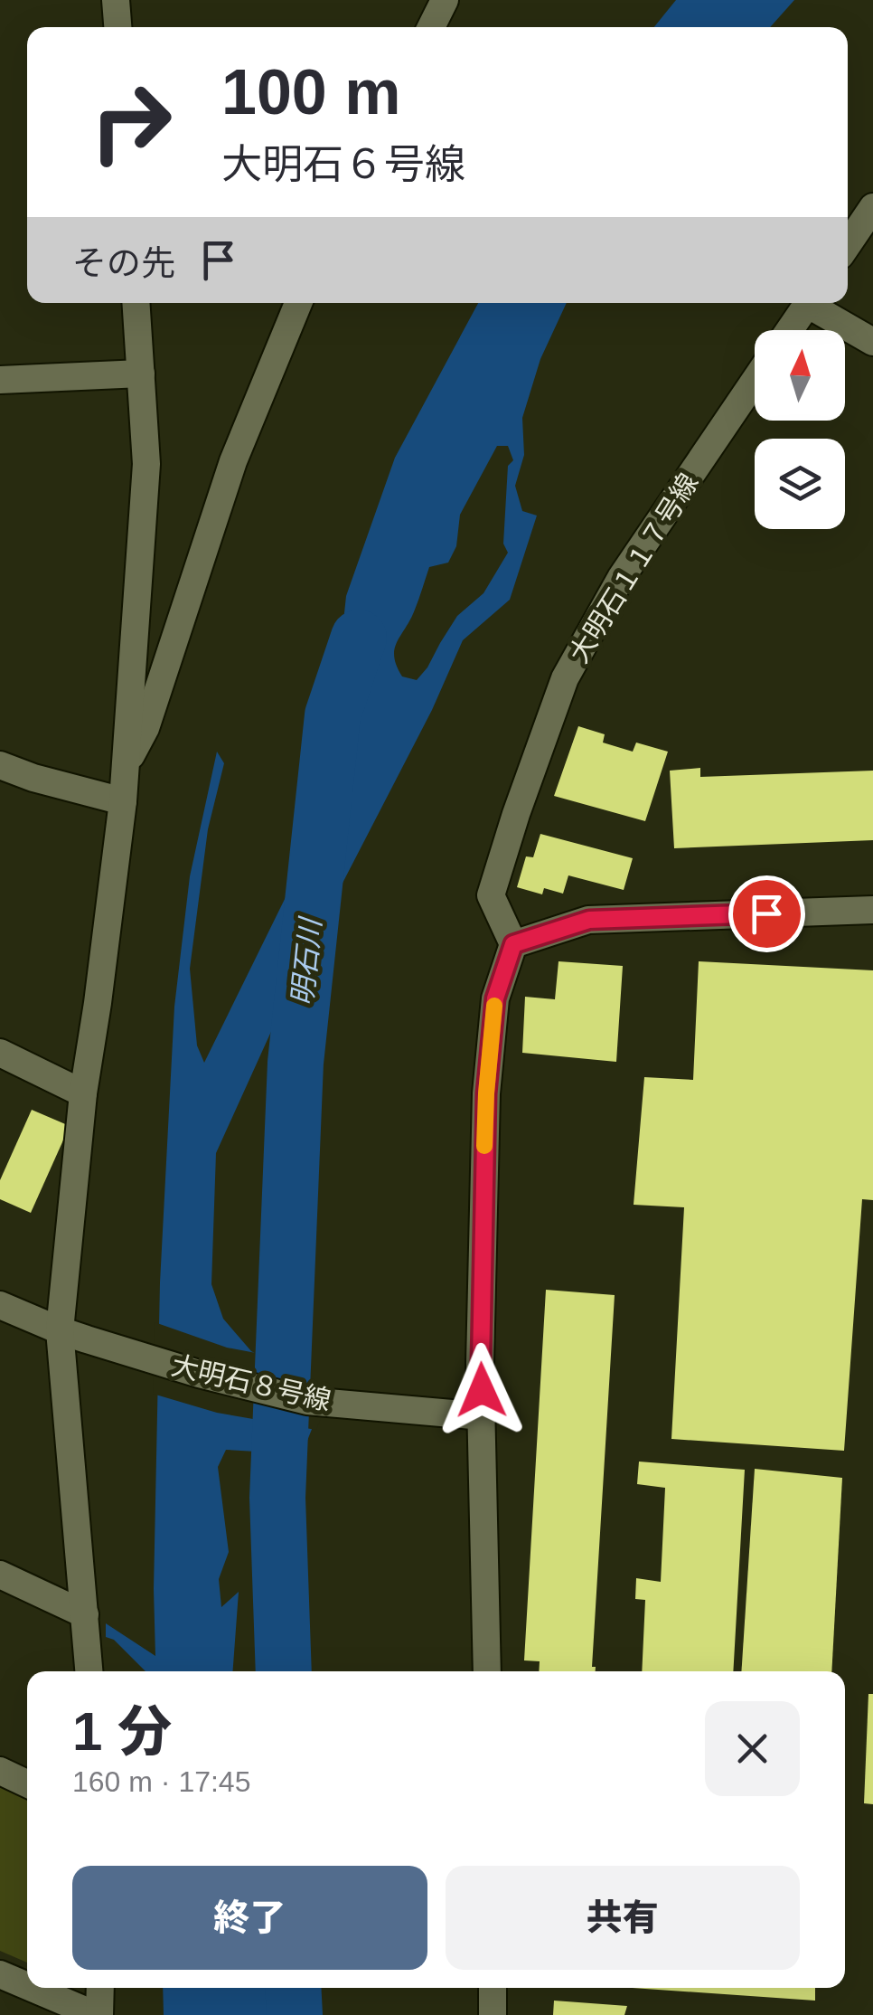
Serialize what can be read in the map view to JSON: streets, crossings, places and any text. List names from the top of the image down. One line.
{"streets":{"street":["大明石１１７号線","大明石８号線"]},"water":["明石川"],"north":"top","page":{"turn":["100 m","大明石６号線"],"then":"その先","heading":["1 分","160 m · 17:45"],"buttons":["終了","共有"]}}
